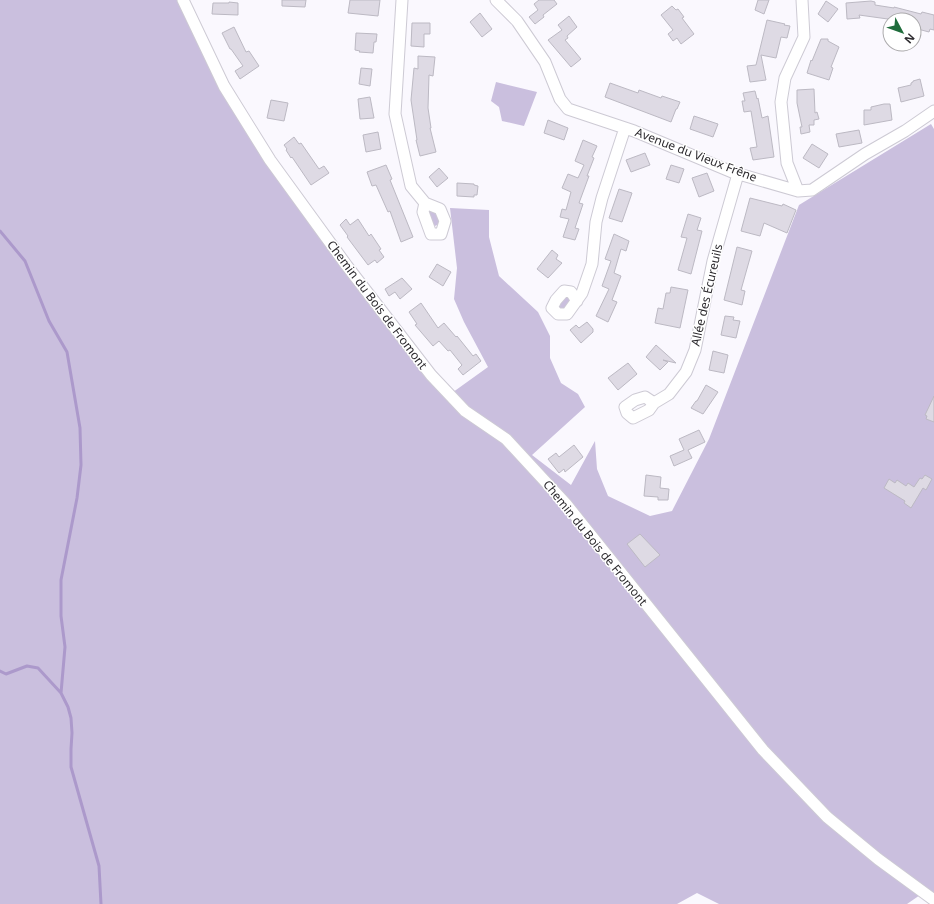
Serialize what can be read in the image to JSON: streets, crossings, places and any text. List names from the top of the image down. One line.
{"streets":{"street":["Avenue du Vieux Frêne","Allée des Écureuils","Chemin du Bois de Fromont"]},"crossings":[["Avenue du Vieux Frêne","Allée des Écureuils"]],"north":"bottom right"}
